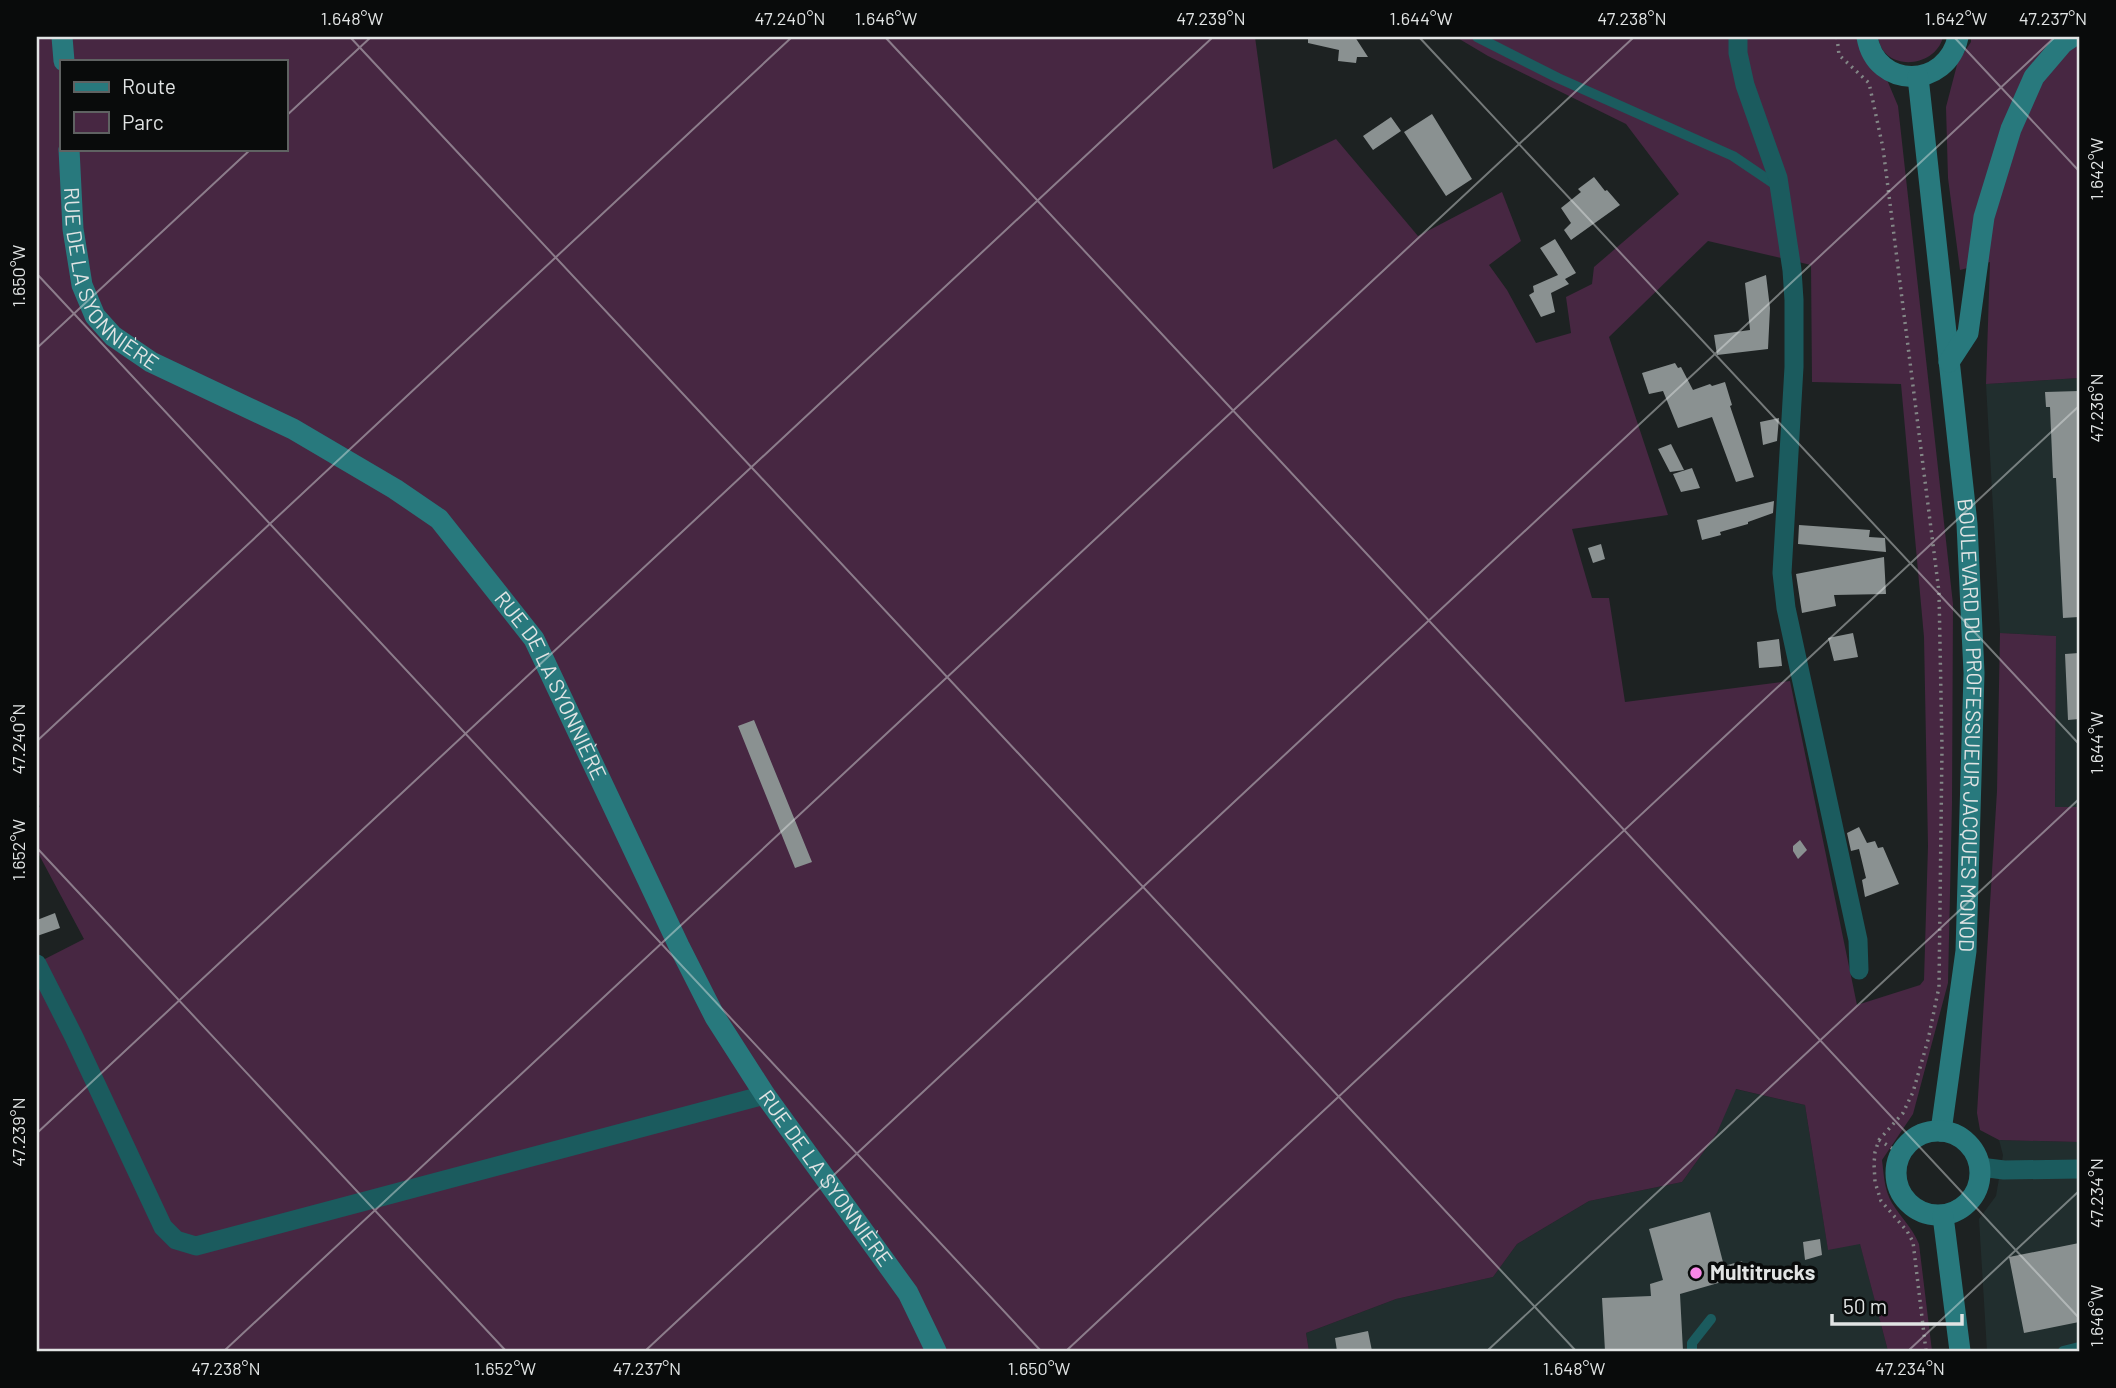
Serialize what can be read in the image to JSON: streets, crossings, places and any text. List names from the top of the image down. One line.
{"streets":{"main road":["RUE DE LA SYONNIÈRE","BOULEVARD DU PROFESSUEUR JACQUES MONOD"]},"places":["Multitrucks"],"legend":["Route","Parc"],"scale_bar":"50 m","coordinates":["1.648°W","47.240°N","1.646°W","47.239°N","1.644°W","47.238°N","1.642°W","47.237°N","1.650°W","47.236°N","1.652°W","47.234°N"]}
